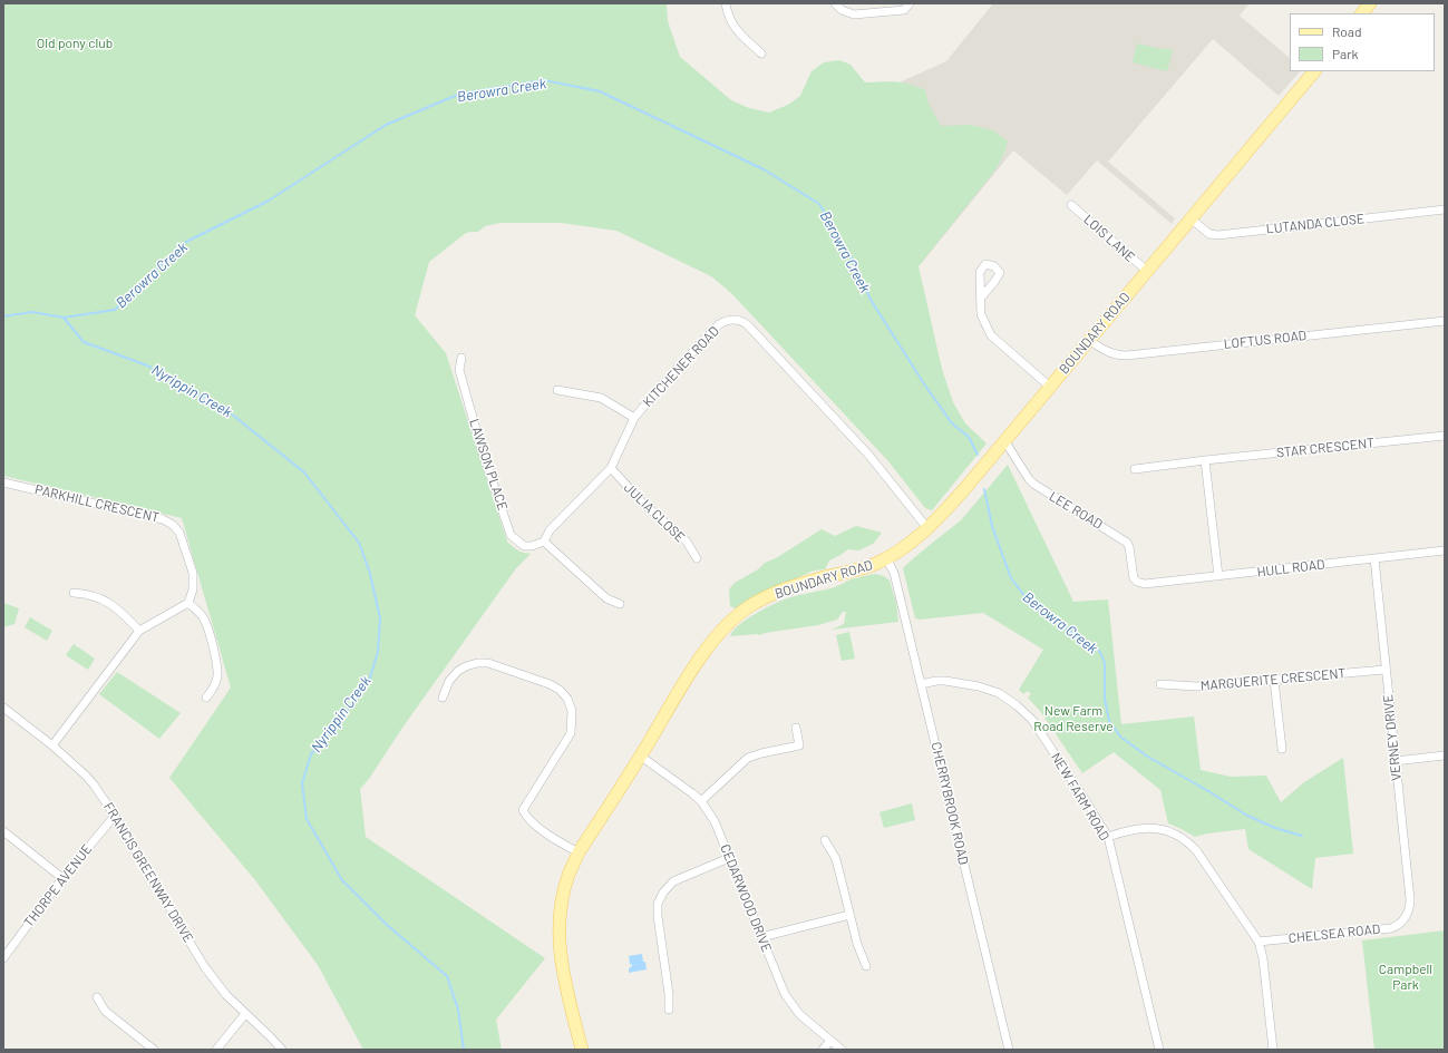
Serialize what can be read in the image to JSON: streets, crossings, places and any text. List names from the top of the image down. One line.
{"streets":{"main road":["BOUNDARY ROAD"],"street":["LUTANDA CLOSE","LOIS LANE","LOFTUS ROAD","KITCHENER ROAD","STAR CRESCENT","LAWSON PLACE","PARKHILL CRESCENT","LEE ROAD","JULIA CLOSE","HULL ROAD","MARGUERITE CRESCENT","VERNEY DRIVE","NEW FARM ROAD","CHERRYBROOK ROAD","FRANCIS GREENWAY DRIVE","THORPE AVENUE","CEDARWOOD DRIVE","CHELSEA ROAD"]},"crossings":[["LUTANDA CLOSE","BOUNDARY ROAD"],["LOIS LANE","BOUNDARY ROAD"],["BOUNDARY ROAD","LOFTUS ROAD"],["BOUNDARY ROAD","KITCHENER ROAD"],["BOUNDARY ROAD","LEE ROAD"],["BOUNDARY ROAD","CHERRYBROOK ROAD"],["BOUNDARY ROAD","CEDARWOOD DRIVE"],["KITCHENER ROAD","LAWSON PLACE"],["KITCHENER ROAD","JULIA CLOSE"],["LEE ROAD","HULL ROAD"],["HULL ROAD","VERNEY DRIVE"],["MARGUERITE CRESCENT","VERNEY DRIVE"],["VERNEY DRIVE","CHELSEA ROAD"],["NEW FARM ROAD","CHERRYBROOK ROAD"],["FRANCIS GREENWAY DRIVE","THORPE AVENUE"]],"water":["Berowra Creek","Nyrippin Creek"],"parks":["Old pony club","New Farm Road Reserve","Campbell Park"],"legend":["Road","Park"]}
